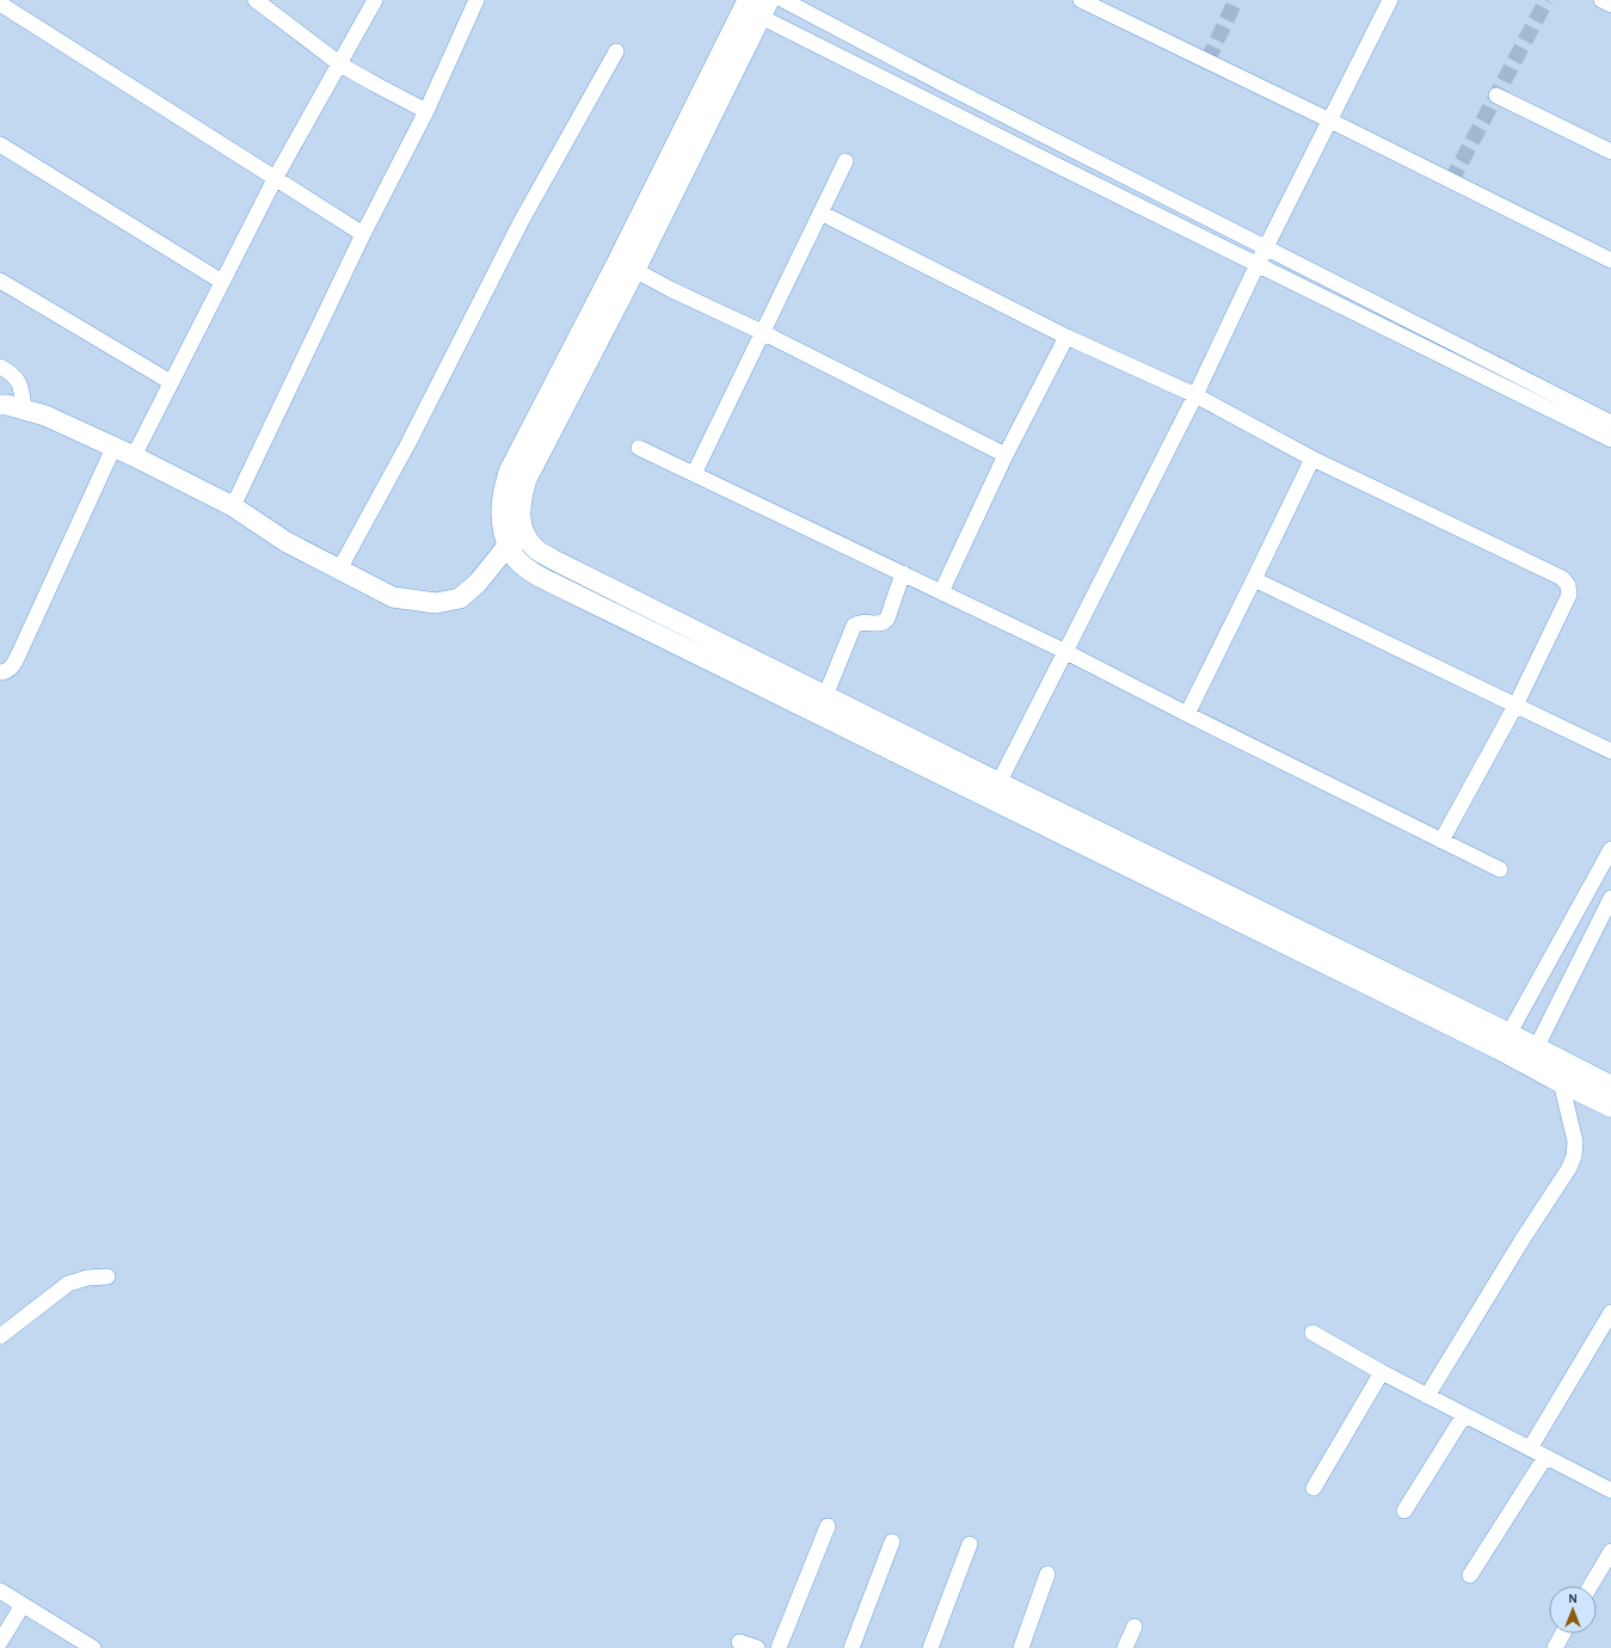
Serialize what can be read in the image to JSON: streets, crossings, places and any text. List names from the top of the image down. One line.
{"north":"top"}
